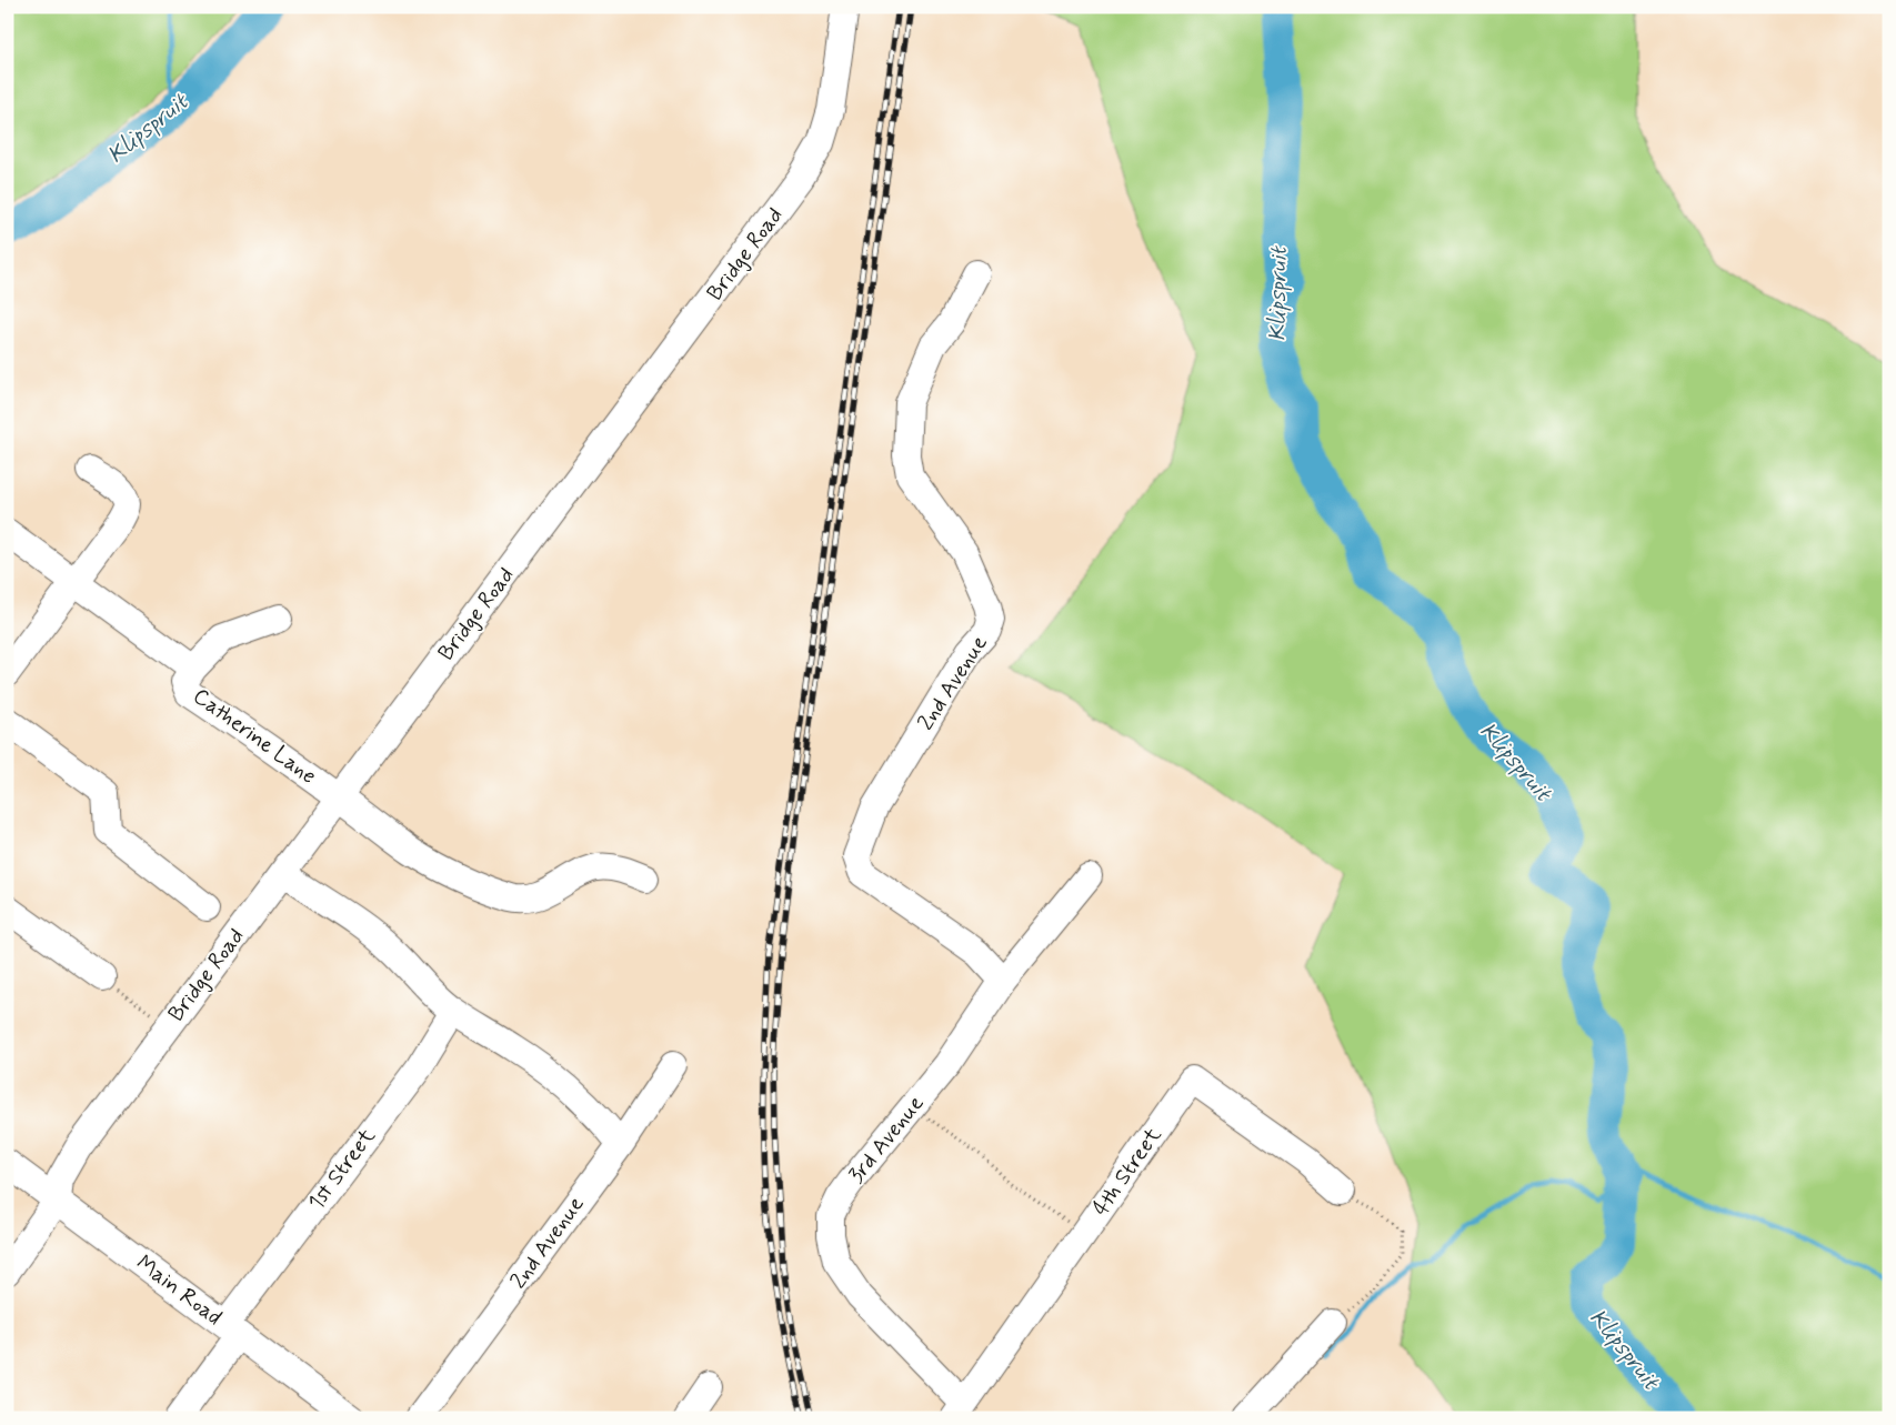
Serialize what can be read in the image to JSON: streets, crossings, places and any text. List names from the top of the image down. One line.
{"streets":{"street":["Bridge Road","2nd Avenue","Catherine Lane","3rd Avenue","1st Street","4th Street","Main Road"]},"crossings":[["Bridge Road","Catherine Lane"],["Bridge Road","Main Road"],["2nd Avenue","3rd Avenue"],["3rd Avenue","4th Street"],["1st Street","Main Road"]],"water":["Klipspruit"]}
